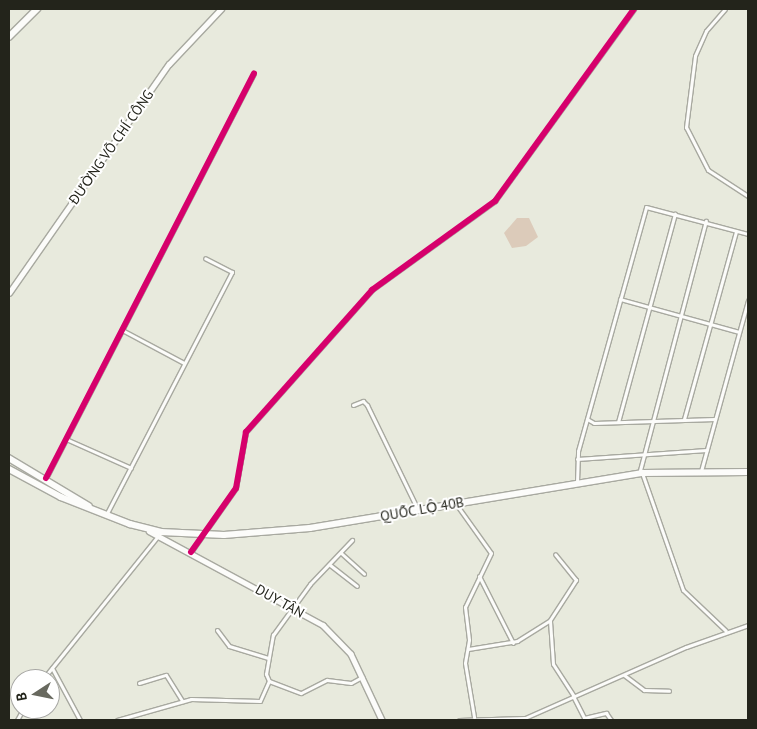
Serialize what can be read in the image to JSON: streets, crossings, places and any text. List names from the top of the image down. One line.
{"streets":{"highway":["QUỐC LỘ 40B"],"main road":["ĐƯỜNG VÕ CHÍ CÔNG","DUY TÂN"]},"crossings":[["QUỐC LỘ 40B","DUY TÂN"]],"north":"left"}
